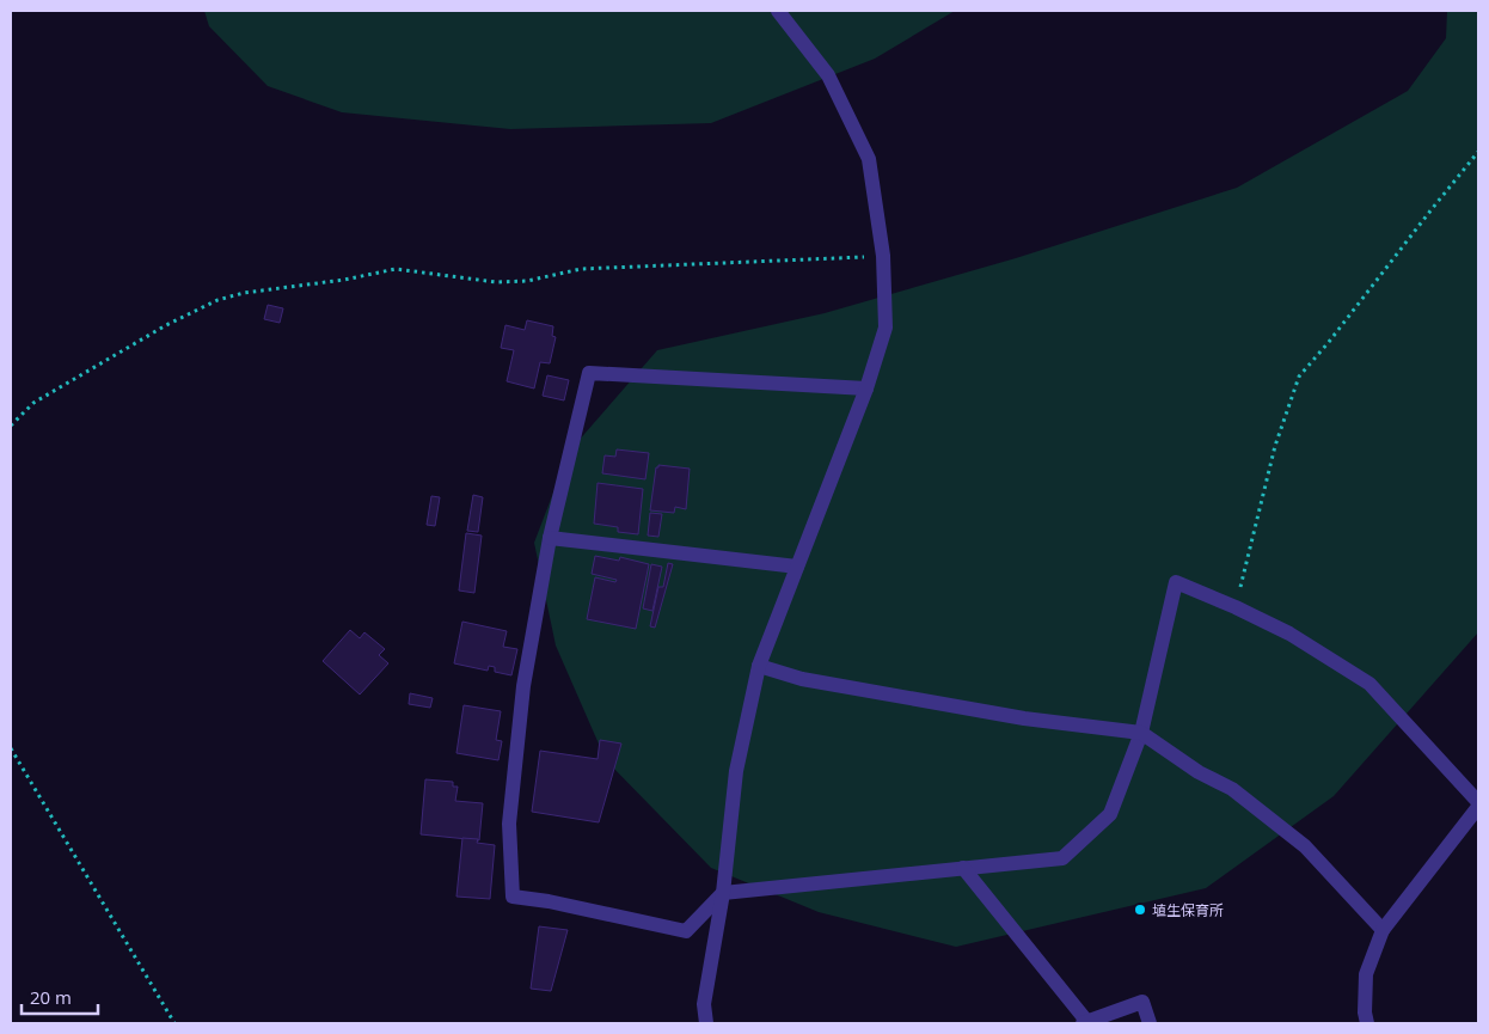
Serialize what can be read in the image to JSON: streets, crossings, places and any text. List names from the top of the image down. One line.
{"places":["埴生保育所"],"scale_bar":"20 m"}
